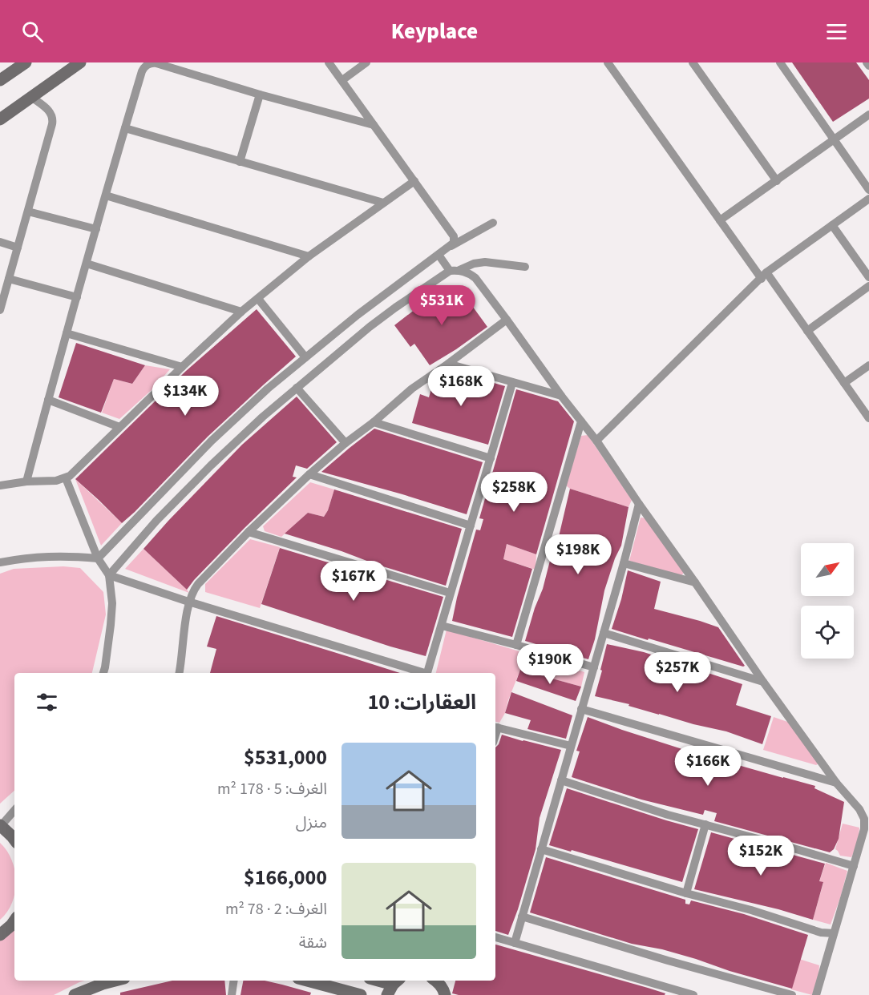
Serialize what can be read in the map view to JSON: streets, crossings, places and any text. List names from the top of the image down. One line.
{"north":"top right","page":{"header":"Keyplace","price":["$531K","$168K","$134K","$258K","$198K","$167K","$190K","$257K","$166K","$152K"],"heading":"العقارات: 10","list":[{"name":"$531,000","note":"الغرف: 5 · 178 m² · منزل"},{"name":"$166,000","note":"الغرف: 2 · 78 m² · شقة"}]}}
